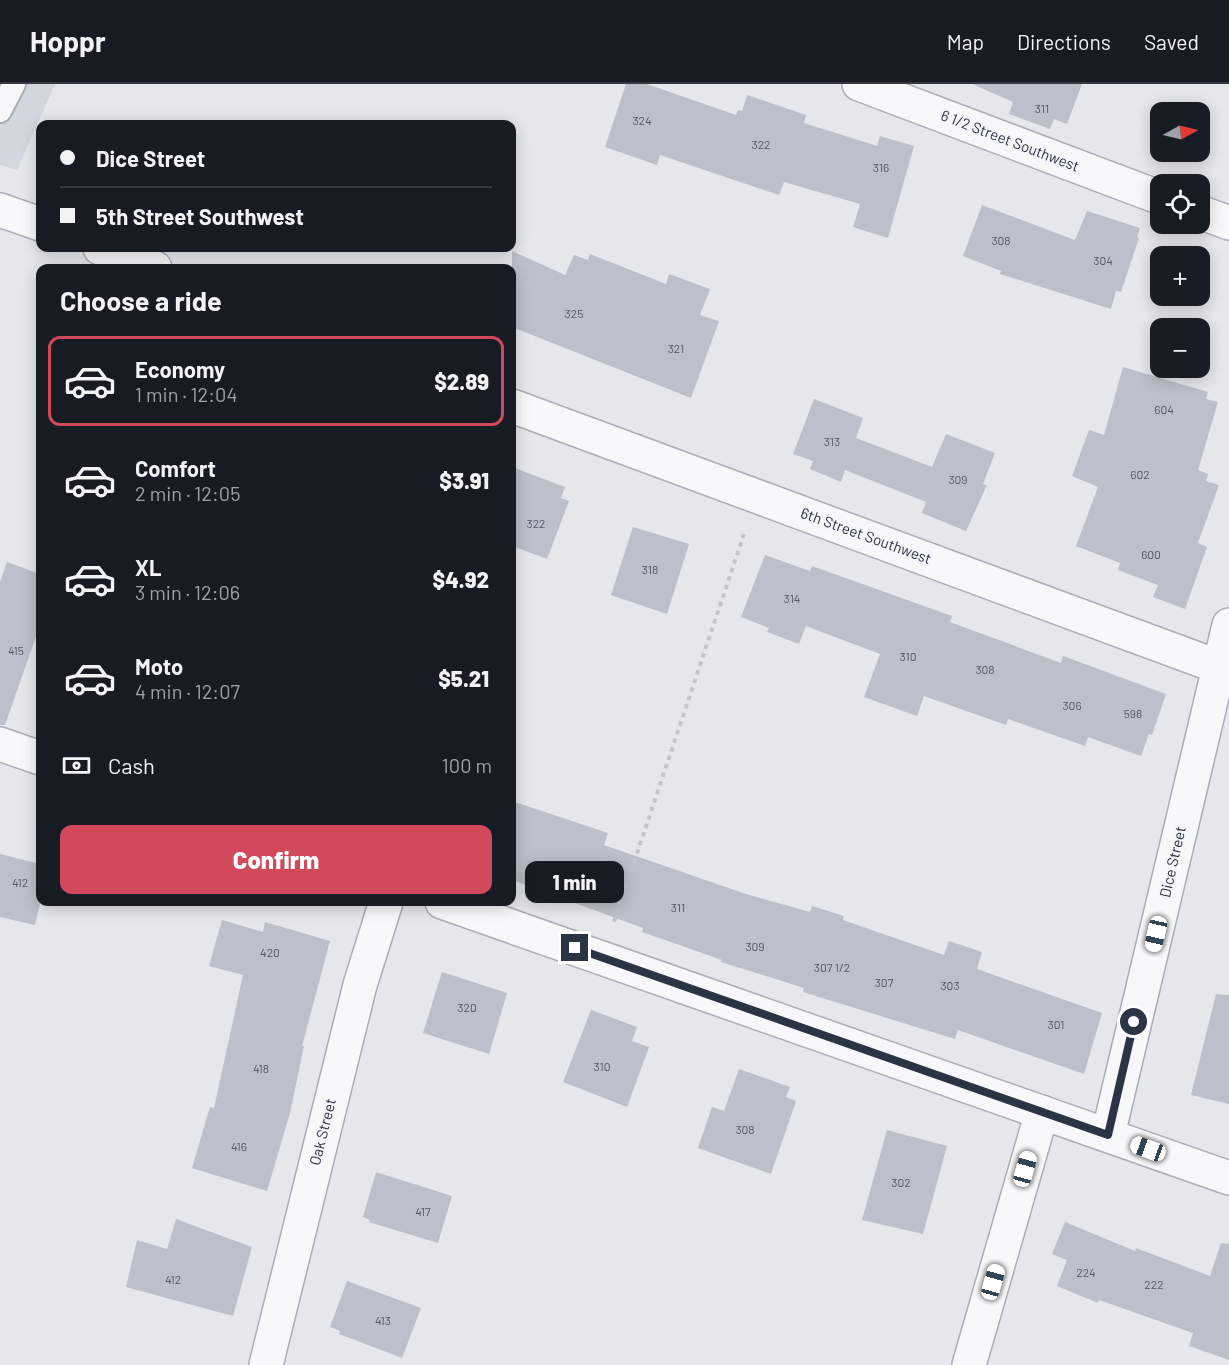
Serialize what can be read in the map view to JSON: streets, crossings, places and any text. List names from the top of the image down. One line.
{"streets":{"street":["6 1/2 Street Southwest","6th Street Southwest","Dice Street","Oak Street"]},"crossings":[["6th Street Southwest","Dice Street"]],"house_numbers":["311","324","322","316","308","304","325","321","604","313","602","309","322","600","318","314","415","310","308","306","598","412","311","309","420","307 1/2","307","303","320","301","310","418","308","416","302","417","224","412","222","413"],"north":"right","page":{"header":"Hoppr","nav":["Map","Directions","Saved"],"map_buttons":["+","−"],"banner":["Dice Street","5th Street Southwest"],"heading":"Choose a ride","list":[{"name":"Economy","note":"1 min · 12:04","value":"$2.89"},{"name":"Comfort","note":"2 min · 12:05","value":"$3.91"},{"name":"XL","note":"3 min · 12:06","value":"$4.92"},{"name":"Moto","note":"4 min · 12:07","value":"$5.21"}],"pay":["Cash","100 m"],"buttons":"Confirm","bubble":"1 min"}}
